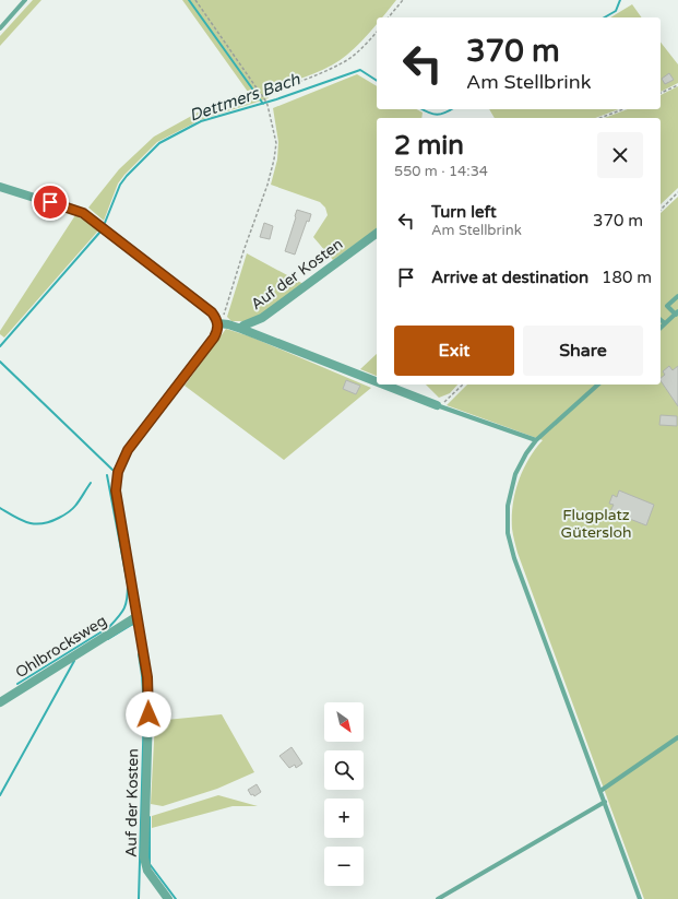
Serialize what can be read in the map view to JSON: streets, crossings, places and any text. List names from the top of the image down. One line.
{"streets":{"street":["Auf der Kosten","Ohlbrocksweg"]},"crossings":[["Auf der Kosten","Ohlbrocksweg"]],"water":["Dettmers Bach"],"parks":["Flugplatz Gütersloh"],"north":"bottom right","page":{"turn":["370 m","Am Stellbrink"],"heading":["2 min","550 m · 14:34"],"list":[{"name":"Turn left","note":"Am Stellbrink","value":"370 m"},{"name":"Arrive at destination","value":"180 m"}],"buttons":["Exit","Share"],"map_buttons":["+","−"]}}
